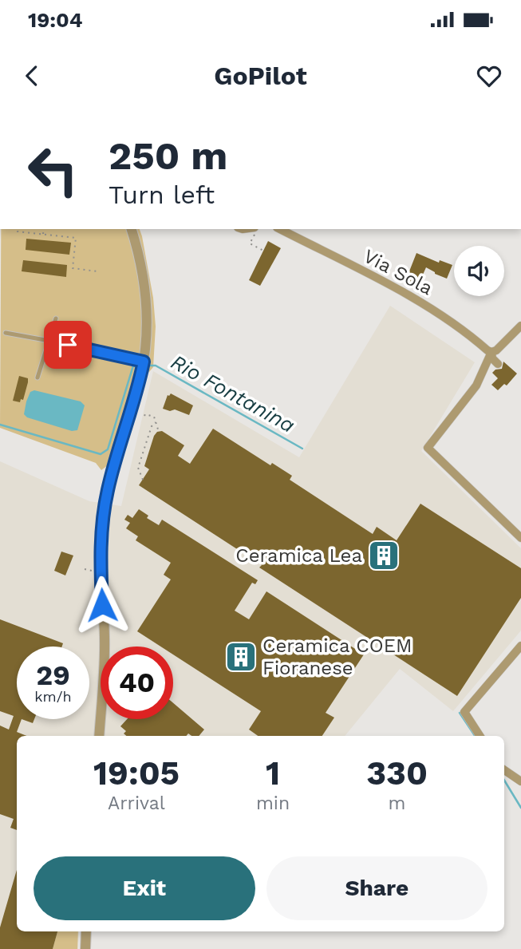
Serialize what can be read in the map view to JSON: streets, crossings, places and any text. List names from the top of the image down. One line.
{"streets":{"street":["Via Sola"]},"water":["Rio Fontanina"],"places":{"building":["Ceramica Lea","Ceramica COEM Fioranese"]},"page":{"status":"19:04","header":"GoPilot","turn":["250 m","Turn left"],"speed":"29 km/h","limit":"40","eta":["19:05","Arrival","1","min","330","m"],"buttons":["Exit","Share"]}}
